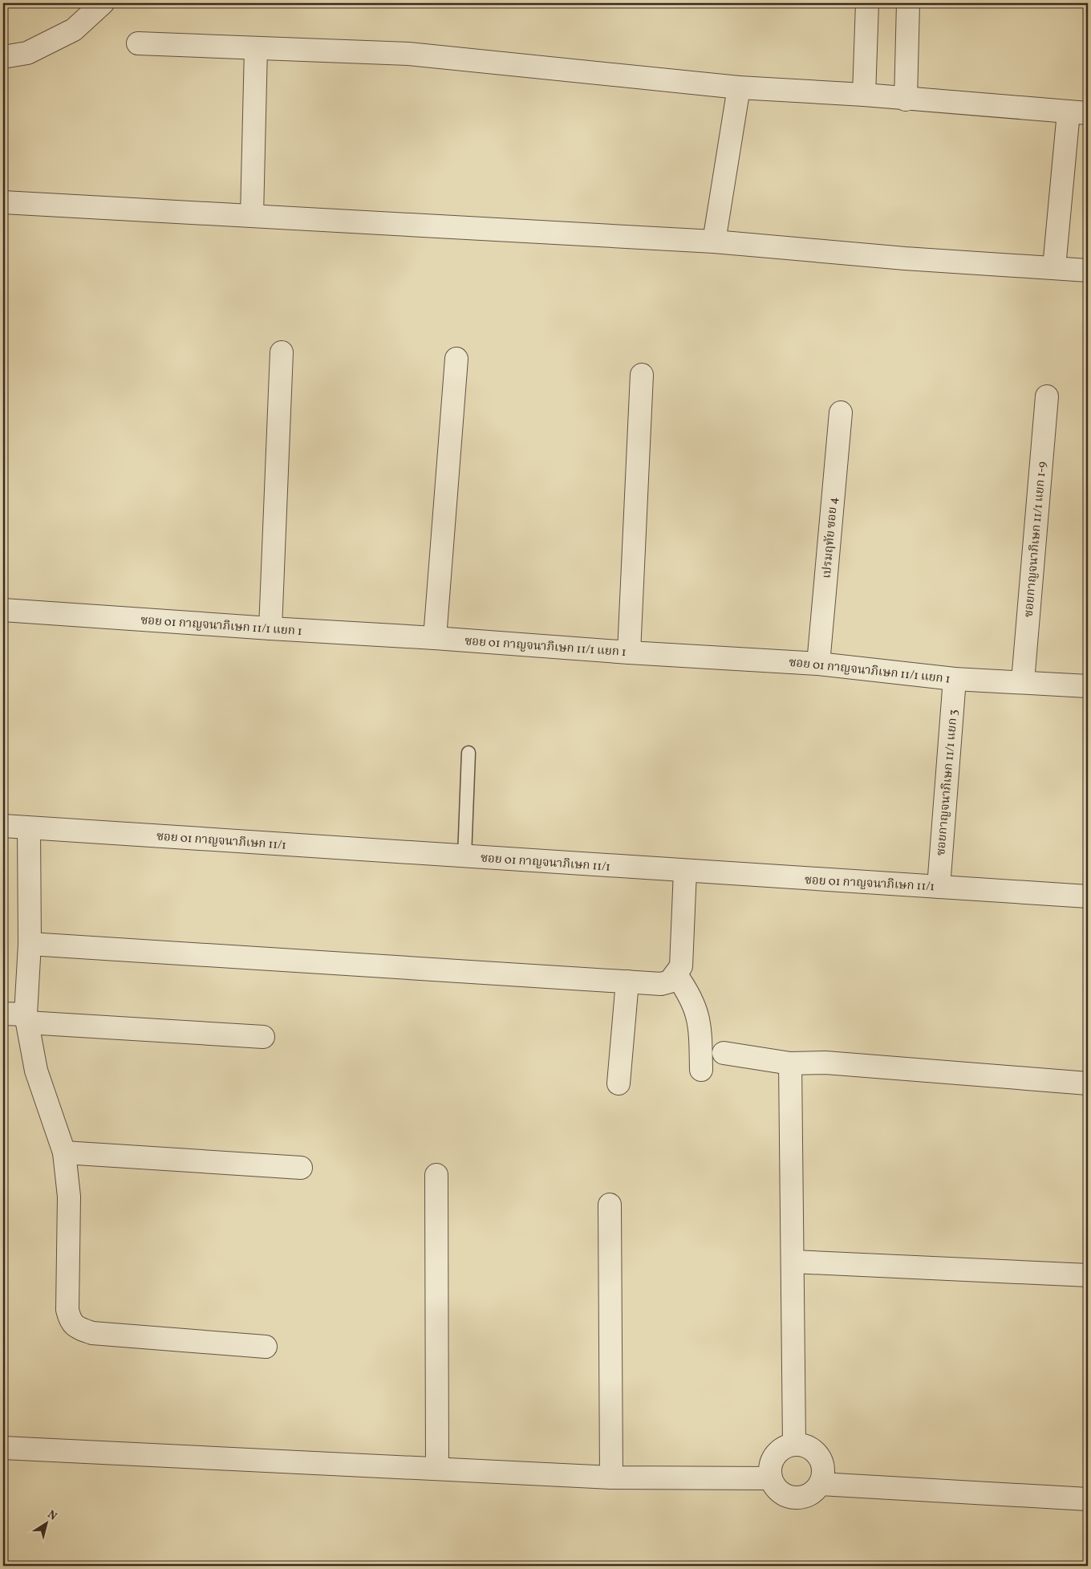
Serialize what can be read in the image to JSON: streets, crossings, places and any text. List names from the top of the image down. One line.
{"streets":{"street":["เปรมฤทัย ซอย 4","ซอยกาญจนาภิเษก 11/1 แยก 1-9","ซอย 01 กาญจนาภิเษก 11/1 แยก 1","ซอยกาญจนาภิเษก 11/1 แยก 3","ซอย 01 กาญจนาภิเษก 11/1"]},"crossings":[["เปรมฤทัย ซอย 4","ซอย 01 กาญจนาภิเษก 11/1 แยก 1"],["ซอยกาญจนาภิเษก 11/1 แยก 1-9","ซอย 01 กาญจนาภิเษก 11/1 แยก 1"],["ซอย 01 กาญจนาภิเษก 11/1 แยก 1","ซอยกาญจนาภิเษก 11/1 แยก 3"],["ซอยกาญจนาภิเษก 11/1 แยก 3","ซอย 01 กาญจนาภิเษก 11/1"]],"north":"top right"}
